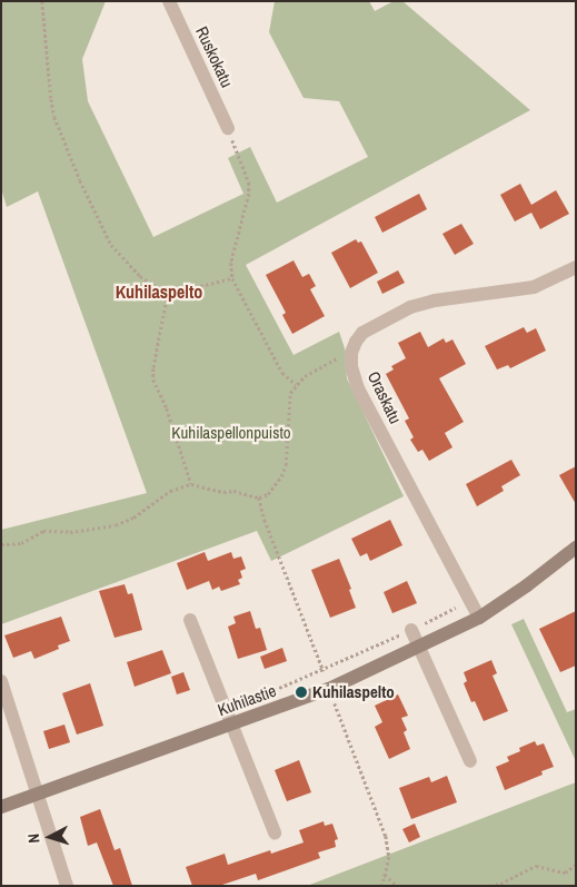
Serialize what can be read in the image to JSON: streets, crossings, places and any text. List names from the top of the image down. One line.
{"streets":{"street":["Ruskokatu","Oraskatu","Kuhilastie"]},"crossings":[["Oraskatu","Kuhilastie"]],"districts":["Kuhilaspelto"],"parks":["Kuhilaspellonpuisto"],"places":["Kuhilaspelto"],"north":"left"}
